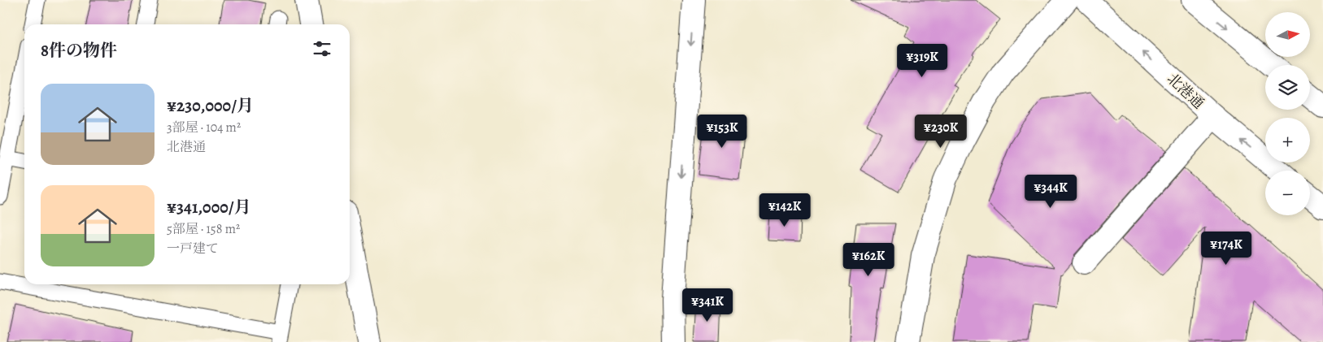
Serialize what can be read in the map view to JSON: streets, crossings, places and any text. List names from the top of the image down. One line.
{"streets":{"street":["北港通"]},"north":"right","page":{"map_buttons":["+","−"],"heading":"8件の物件","price":["¥319K","¥153K","¥230K","¥344K","¥142K","¥174K","¥162K","¥341K"],"list":[{"name":"¥230,000/月","note":"3部屋 · 104 m² · 北港通"},{"name":"¥341,000/月","note":"5部屋 · 158 m² · 一戸建て"}]}}
